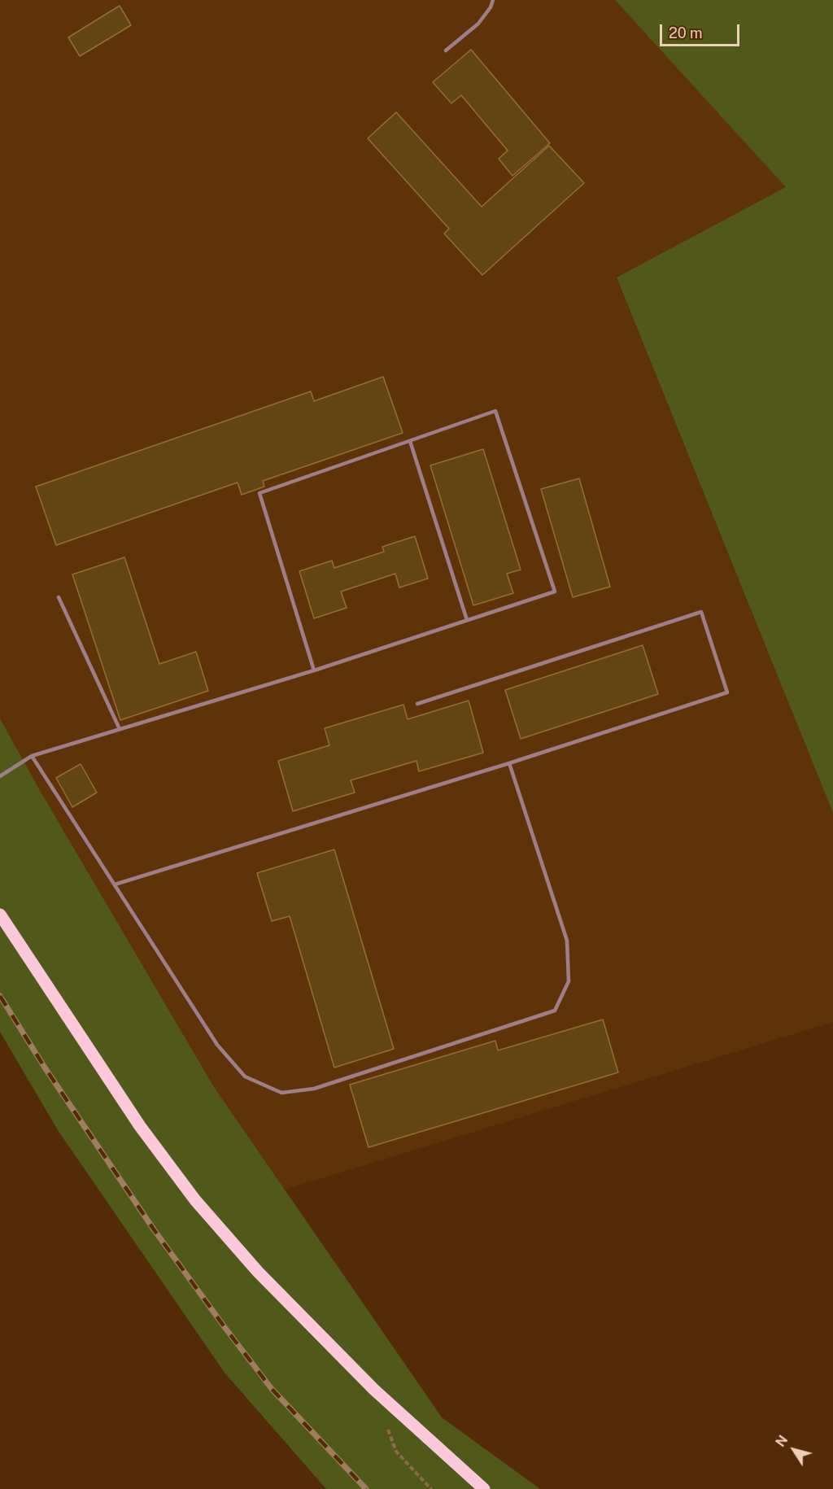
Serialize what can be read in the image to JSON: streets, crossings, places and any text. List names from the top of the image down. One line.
{"scale_bar":"20 m","north":"top left"}
